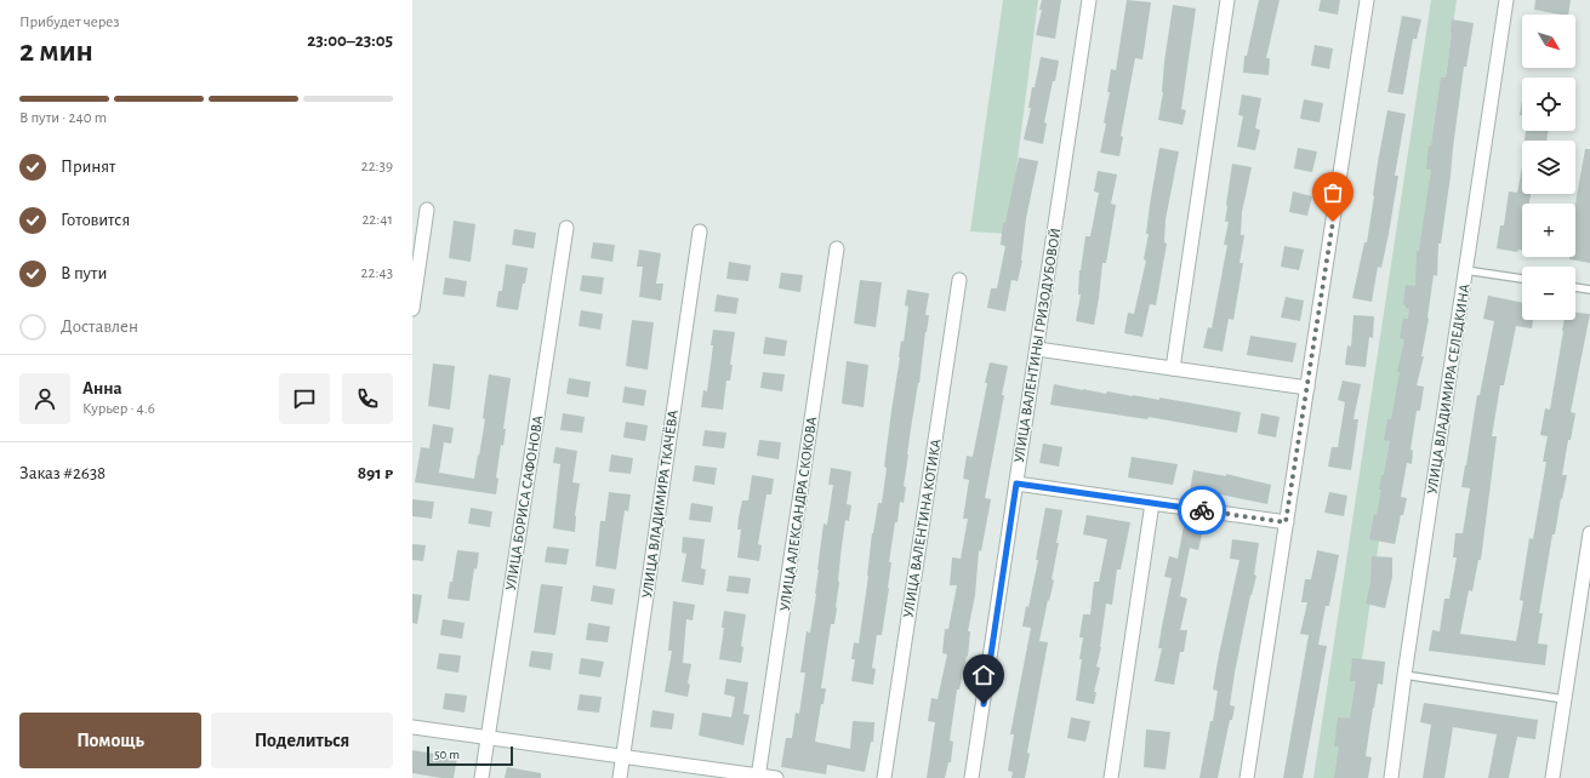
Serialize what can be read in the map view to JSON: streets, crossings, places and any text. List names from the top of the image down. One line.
{"streets":{"street":["УЛИЦА ВАЛЕНТИНЫ ГРИЗОДУБОВОЙ","УЛИЦА ВЛАДИМИРА СЕЛЕДКИНА","УЛИЦА БОРИСА САФОНОВА","УЛИЦА ВЛАДИМИРА ТКАЧЁВА","УЛИЦА АЛЕКСАНДРА СКОКОВА","УЛИЦА ВАЛЕНТИНА КОТИКА"]},"scale_bar":"50 m","north":"bottom right","page":{"heading":["2 мин","Прибудет через","23:00–23:05"],"panel":["Анна","Курьер · 4.6","Заказ #2638","891 ₽"],"map_buttons":["+","−"],"bar":"В пути · 240 m","list":[["Принят","22:39"],["Готовится","22:41"],["В пути","22:43"],"Доставлен"],"buttons":["Помощь","Поделиться"],"scale":"50 m"}}
